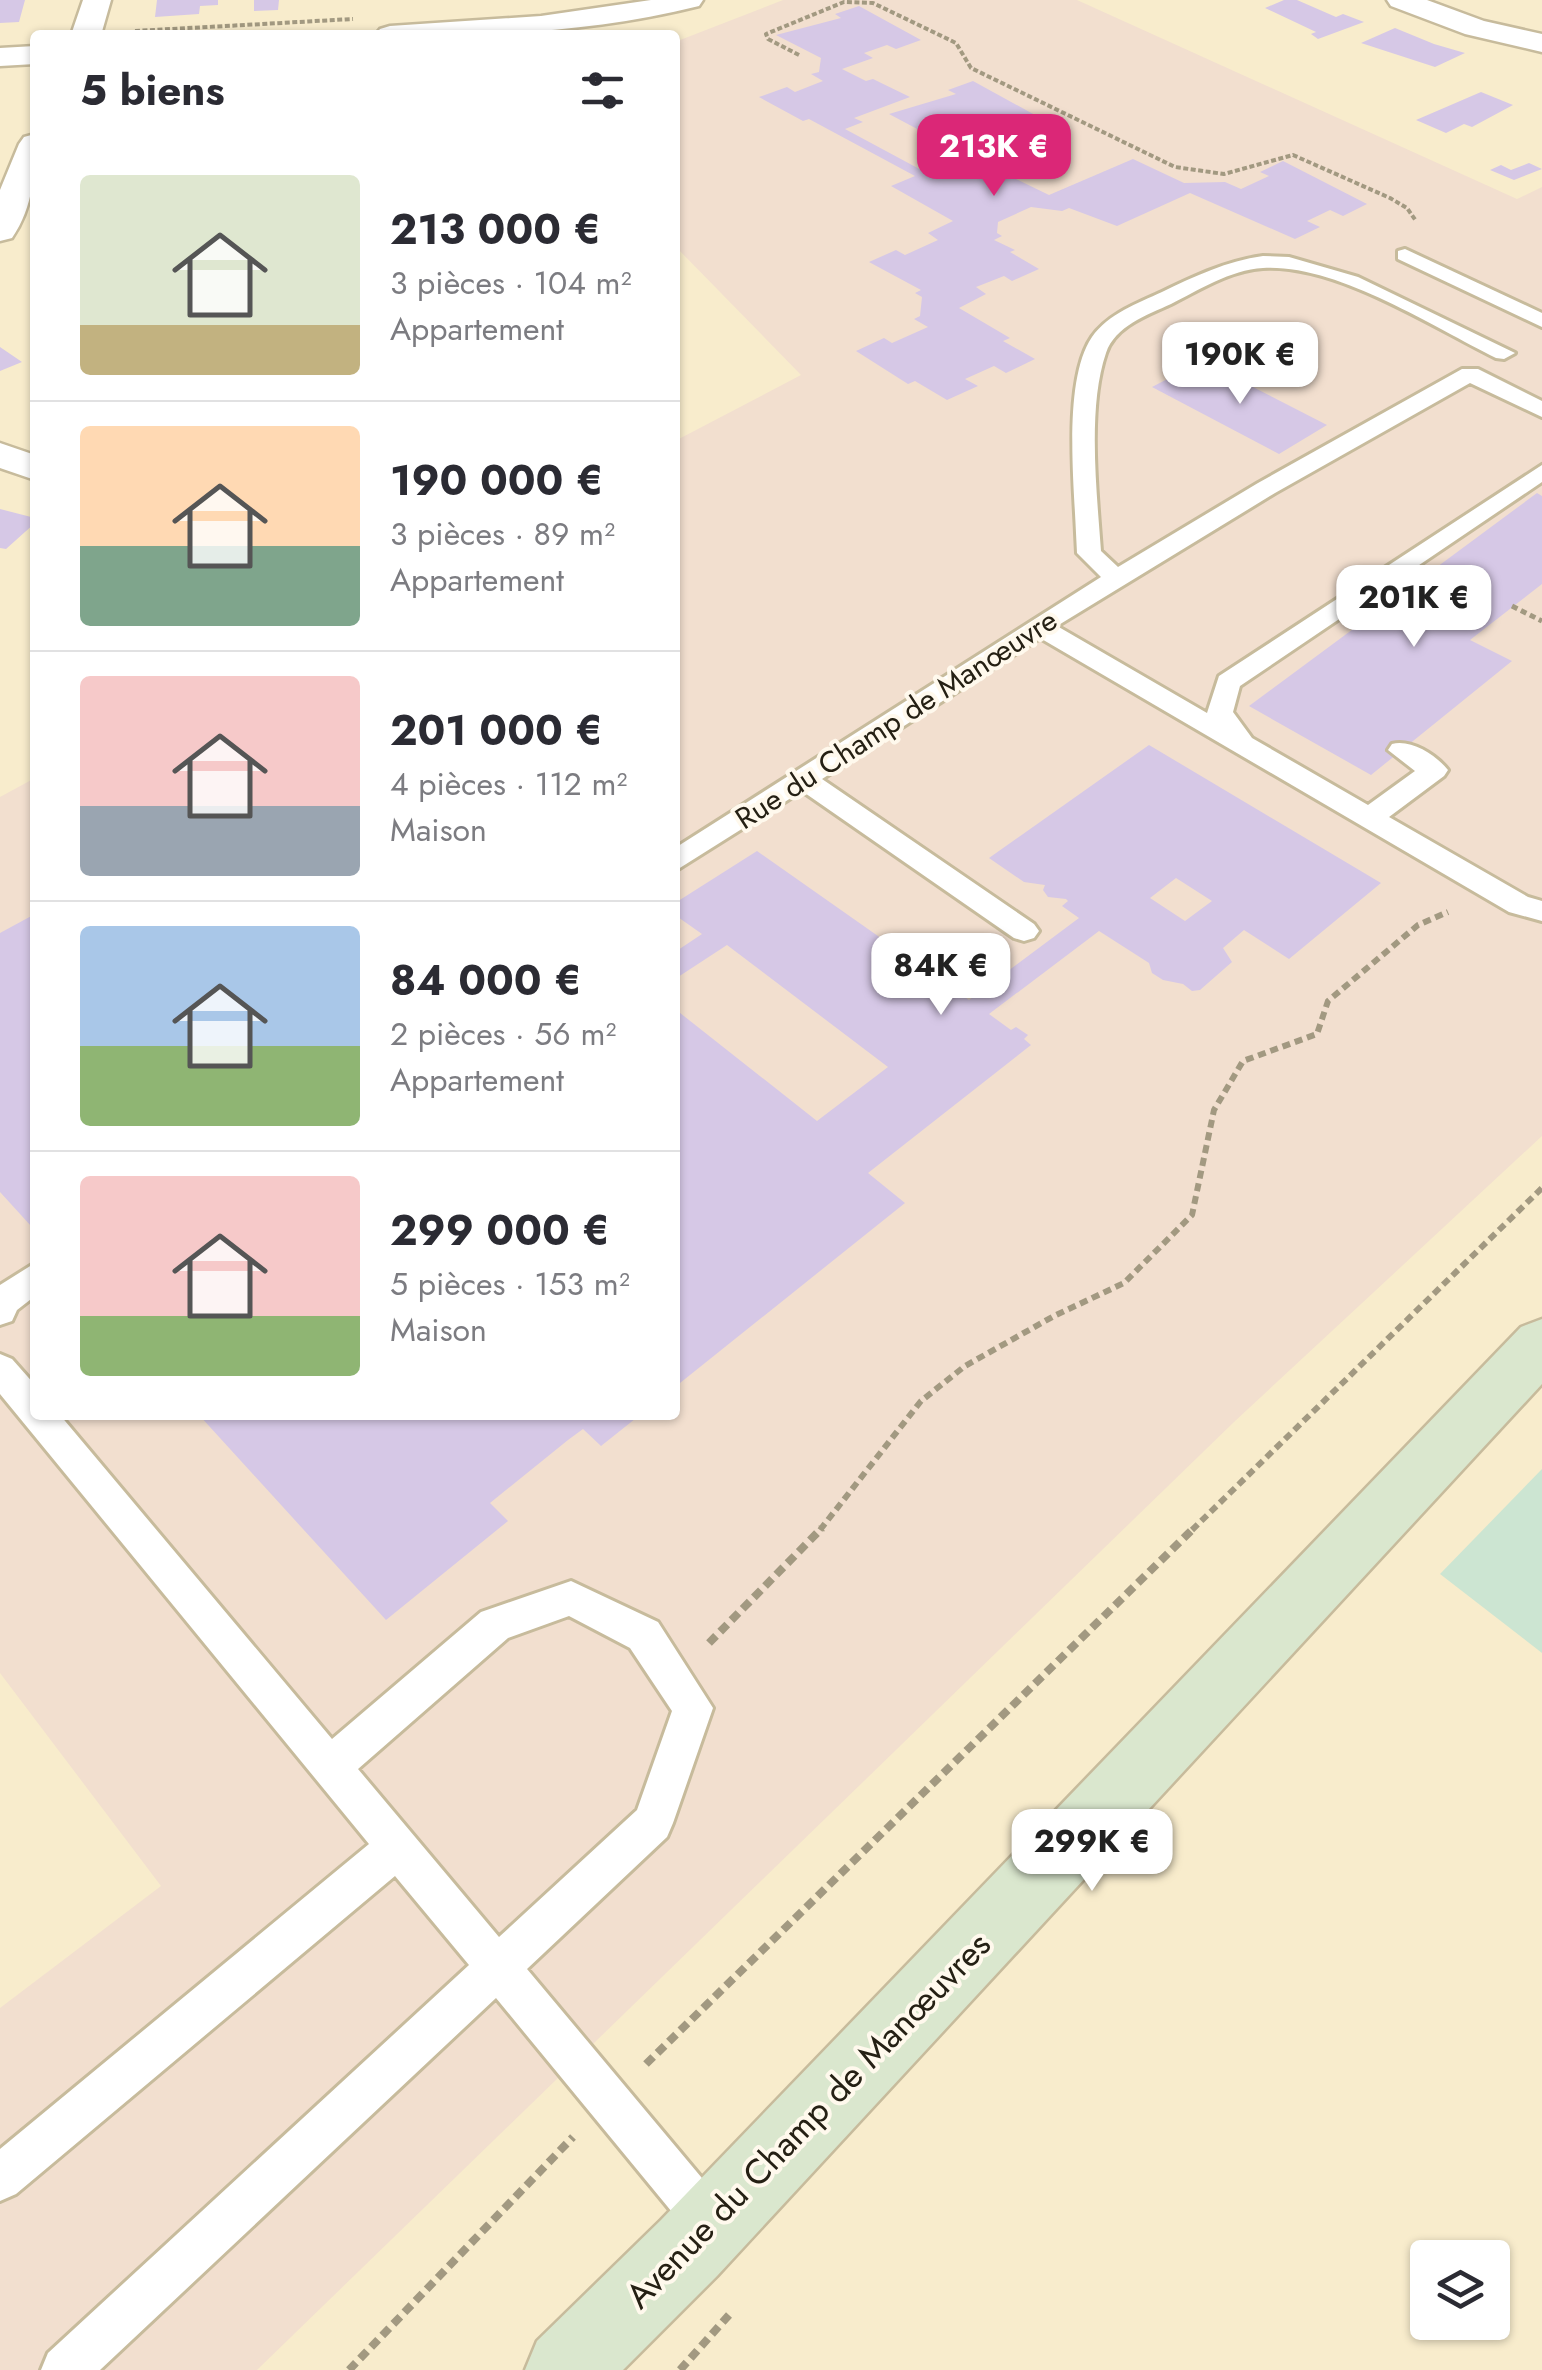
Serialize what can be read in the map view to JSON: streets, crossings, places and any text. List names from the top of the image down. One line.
{"streets":{"street":["Avenue du Champ de Manœuvres"],"lane":["Rue du Champ de Manœuvre"]},"page":{"heading":"5 biens","price":["213K €","190K €","201K €","84K €","299K €"],"list":[{"name":"213 000 €","note":"3 pièces · 104 m² · Appartement"},{"name":"190 000 €","note":"3 pièces · 89 m² · Appartement"},{"name":"201 000 €","note":"4 pièces · 112 m² · Maison"},{"name":"84 000 €","note":"2 pièces · 56 m² · Appartement"},{"name":"299 000 €","note":"5 pièces · 153 m² · Maison"}]}}
